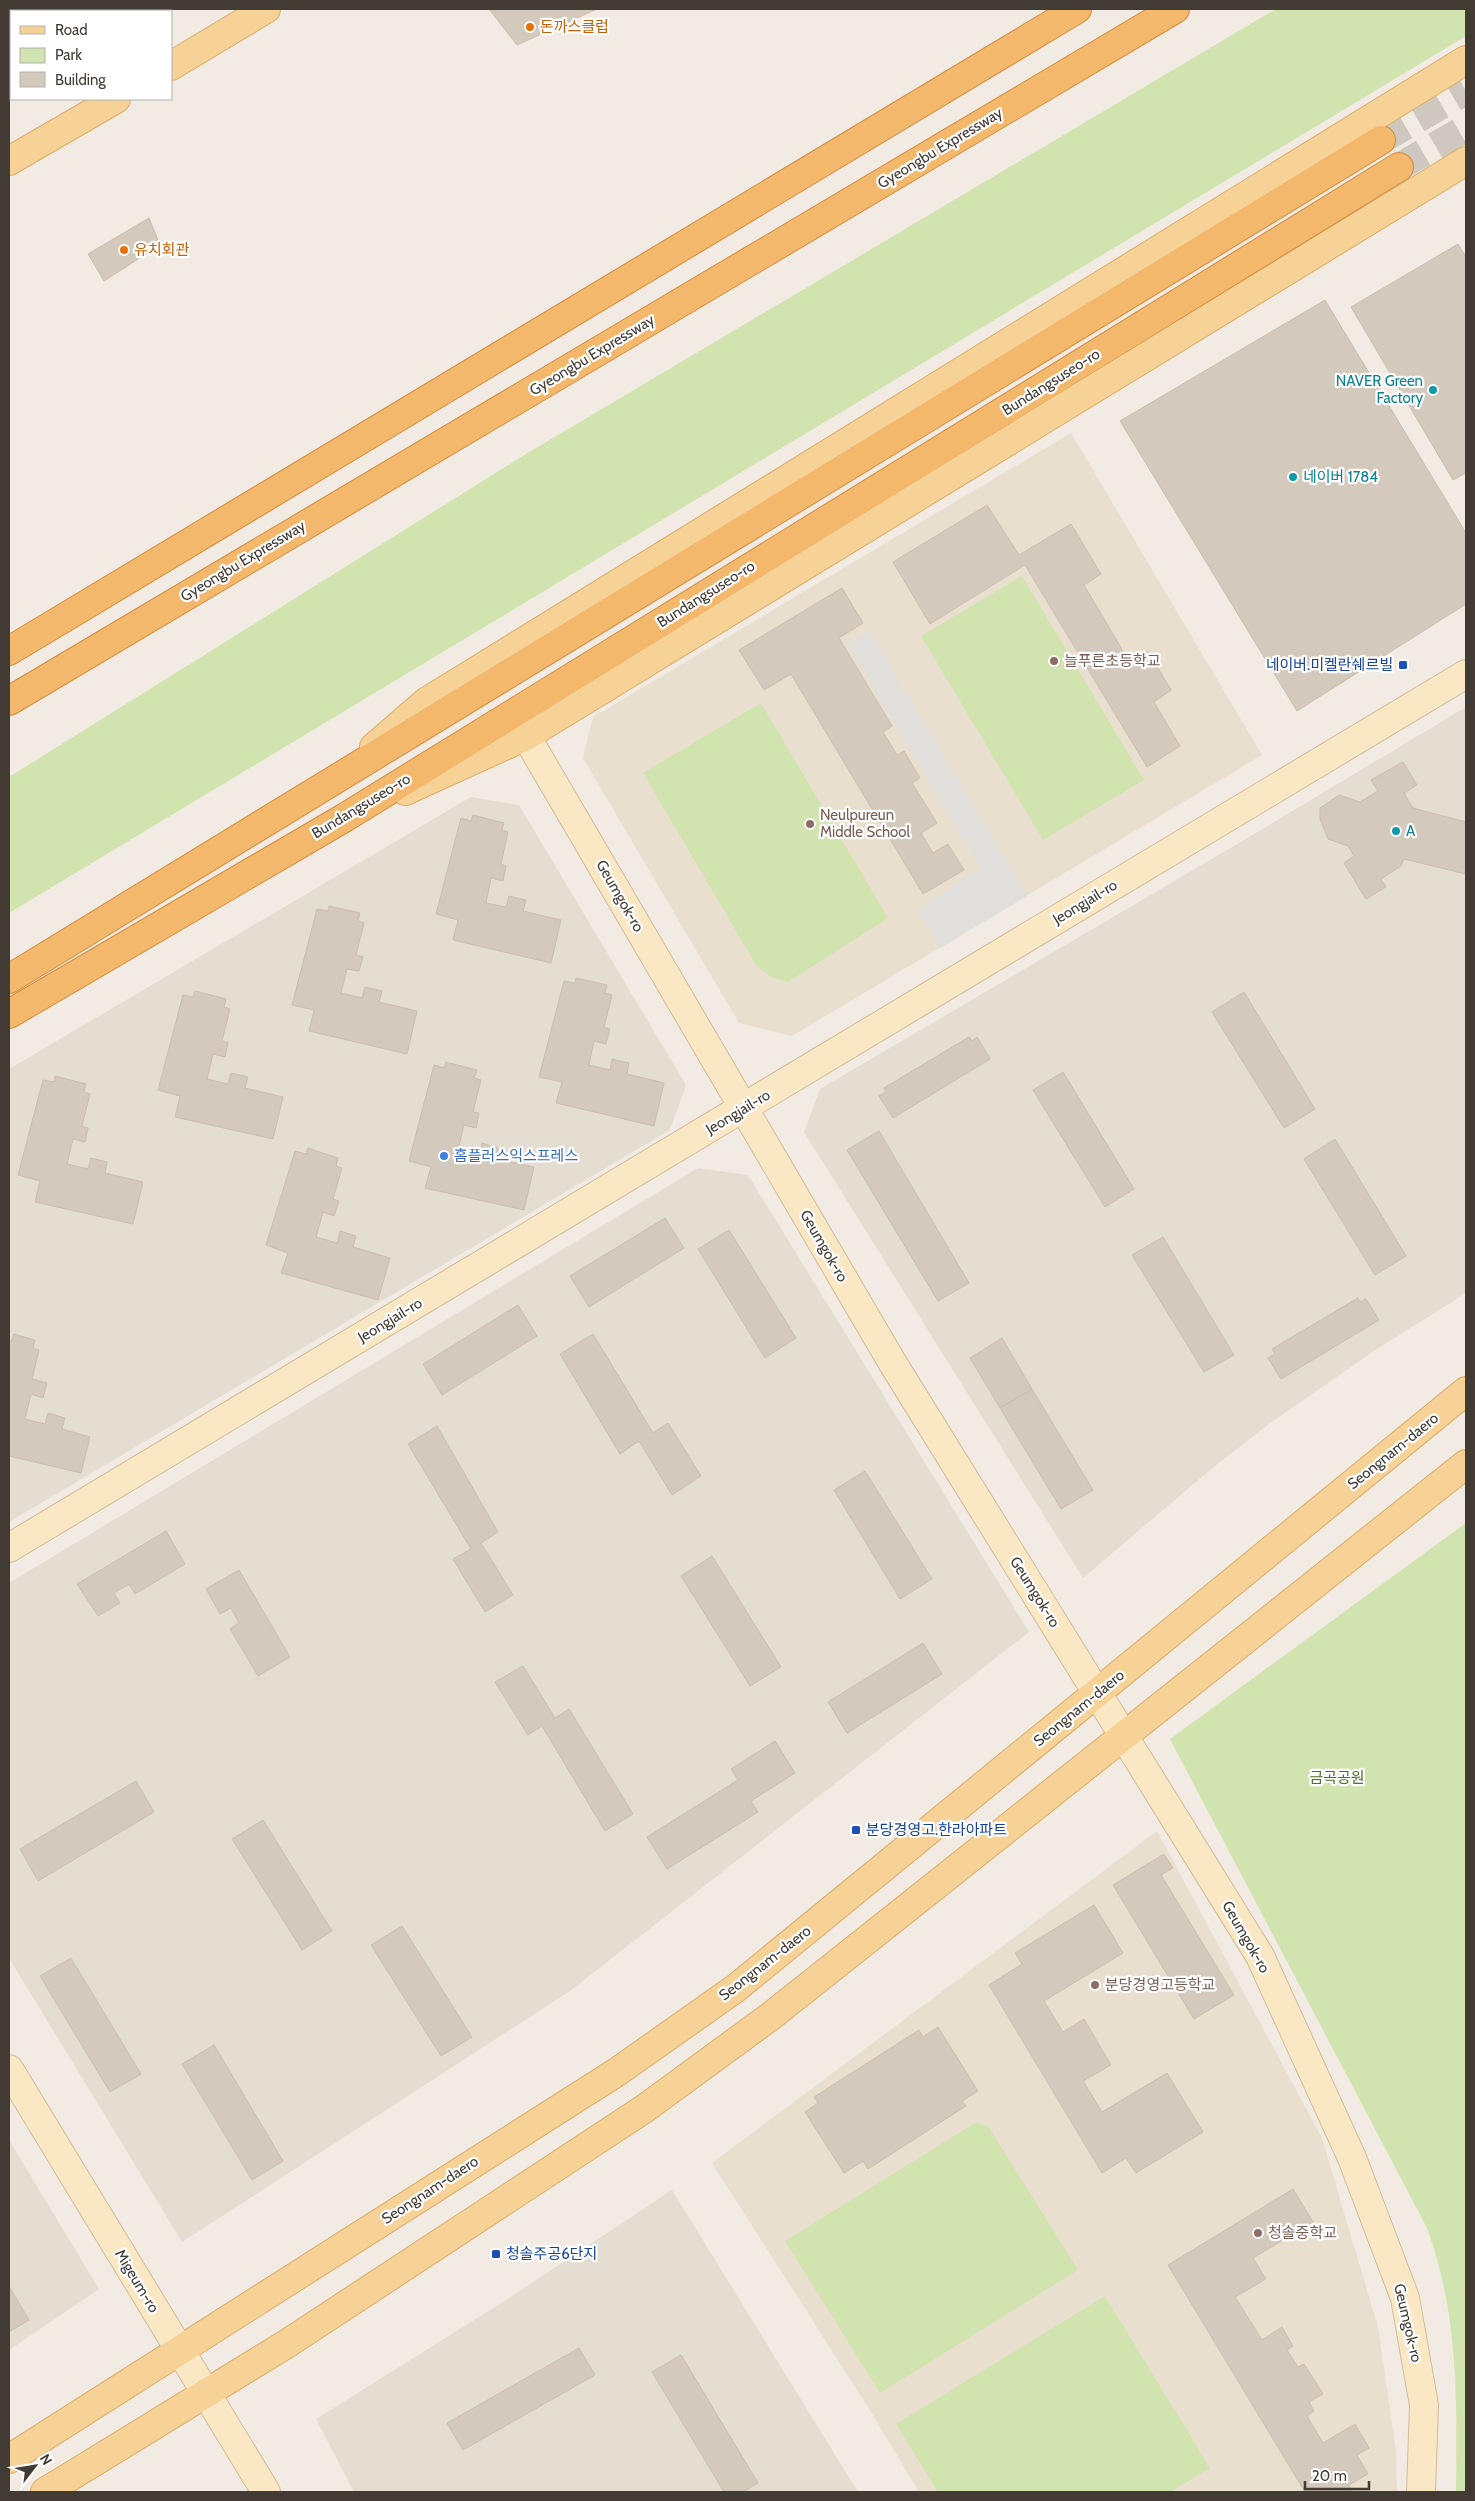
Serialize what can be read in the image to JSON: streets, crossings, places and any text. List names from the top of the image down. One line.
{"streets":{"highway":["Gyeongbu Expressway","Bundangsuseo-ro"],"main road":["Geumgok-ro","Jeongjail-ro","Seongnam-daero","Migeum-ro"]},"crossings":[["Geumgok-ro","Jeongjail-ro"],["Geumgok-ro","Seongnam-daero"],["Seongnam-daero","Migeum-ro"]],"parks":["금곡공원"],"places":{"other":["돈까스클럽","유치회관","NAVER Green Factory","네이버 1784","늘푸른초등학교","Neulpureun Middle School","A","홈플러스익스프레스","분당경영고등학교","청솔중학교"],"transit":["네이버.미켈란쉐르빌","분당경영고.한라아파트","청솔주공6단지"]},"legend":["Road","Park","Building"],"scale_bar":"20 m","north":"top right"}
